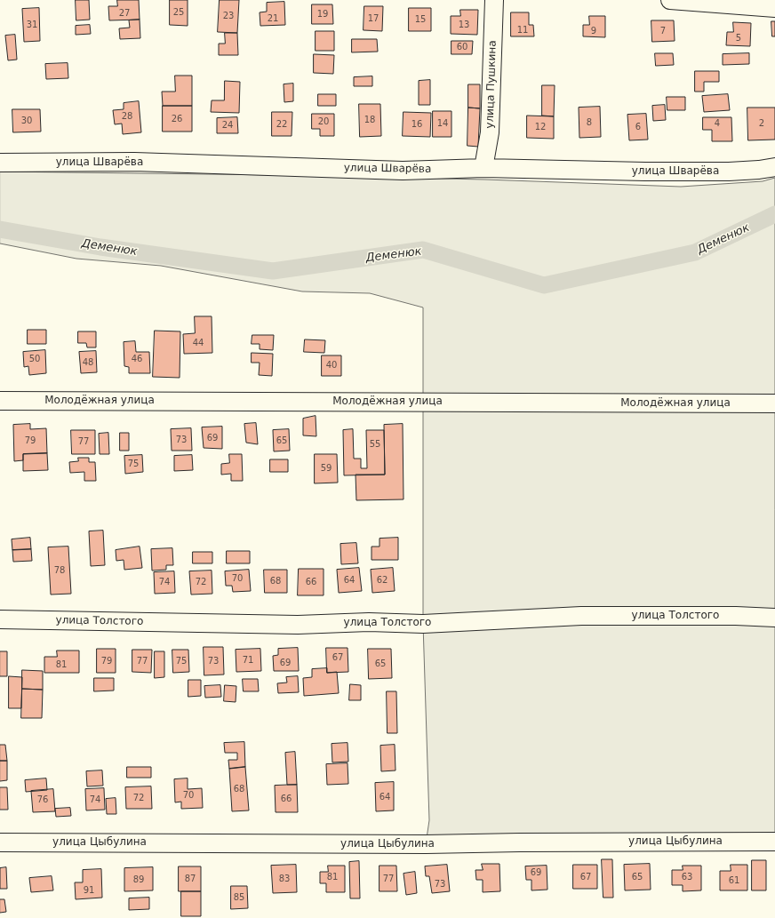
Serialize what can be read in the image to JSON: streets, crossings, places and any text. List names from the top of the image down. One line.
{"streets":{"street":["улица Пушкина","улица Шварёва","Молодёжная улица","улица Толстого","улица Цыбулина"]},"crossings":[["улица Пушкина","улица Шварёва"]],"water":["Деменюк"],"house_numbers":["25","27","19","23","21","17","15","31","13","11","9","7","5","60","28","26","18","30","20","8","14","4","2","22","16","24","12","6","44","50","46","48","40","69","73","79","65","77","55","75","59","78","70","64","62","68","74","72","66","67","71","79","77","75","73","69","65","81","68","70","64","72","66","76","74","69","81","67","65","63","87","83","77","89","61","73","91","85"]}
